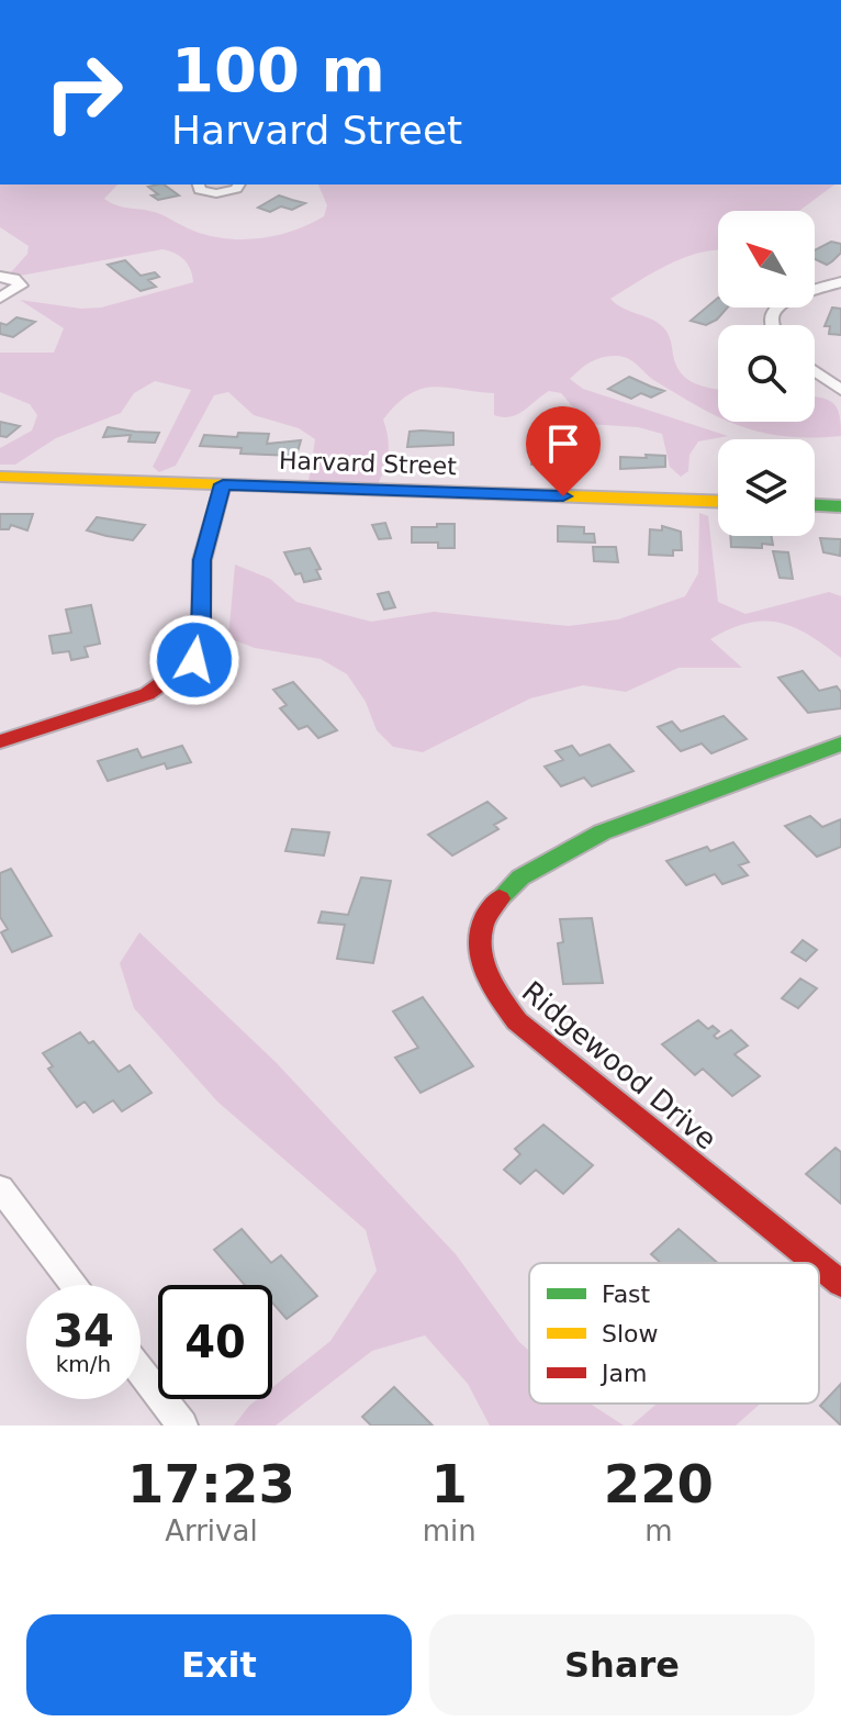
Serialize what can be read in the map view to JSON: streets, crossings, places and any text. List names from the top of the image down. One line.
{"streets":{"street":["Harvard Street","Ridgewood Drive"]},"legend":["Fast","Slow","Jam"],"north":"top left","page":{"turn":["100 m","Harvard Street"],"speed":"34 km/h","limit":"40","eta":["17:23","Arrival","1","min","220","m"],"buttons":["Exit","Share"]}}
